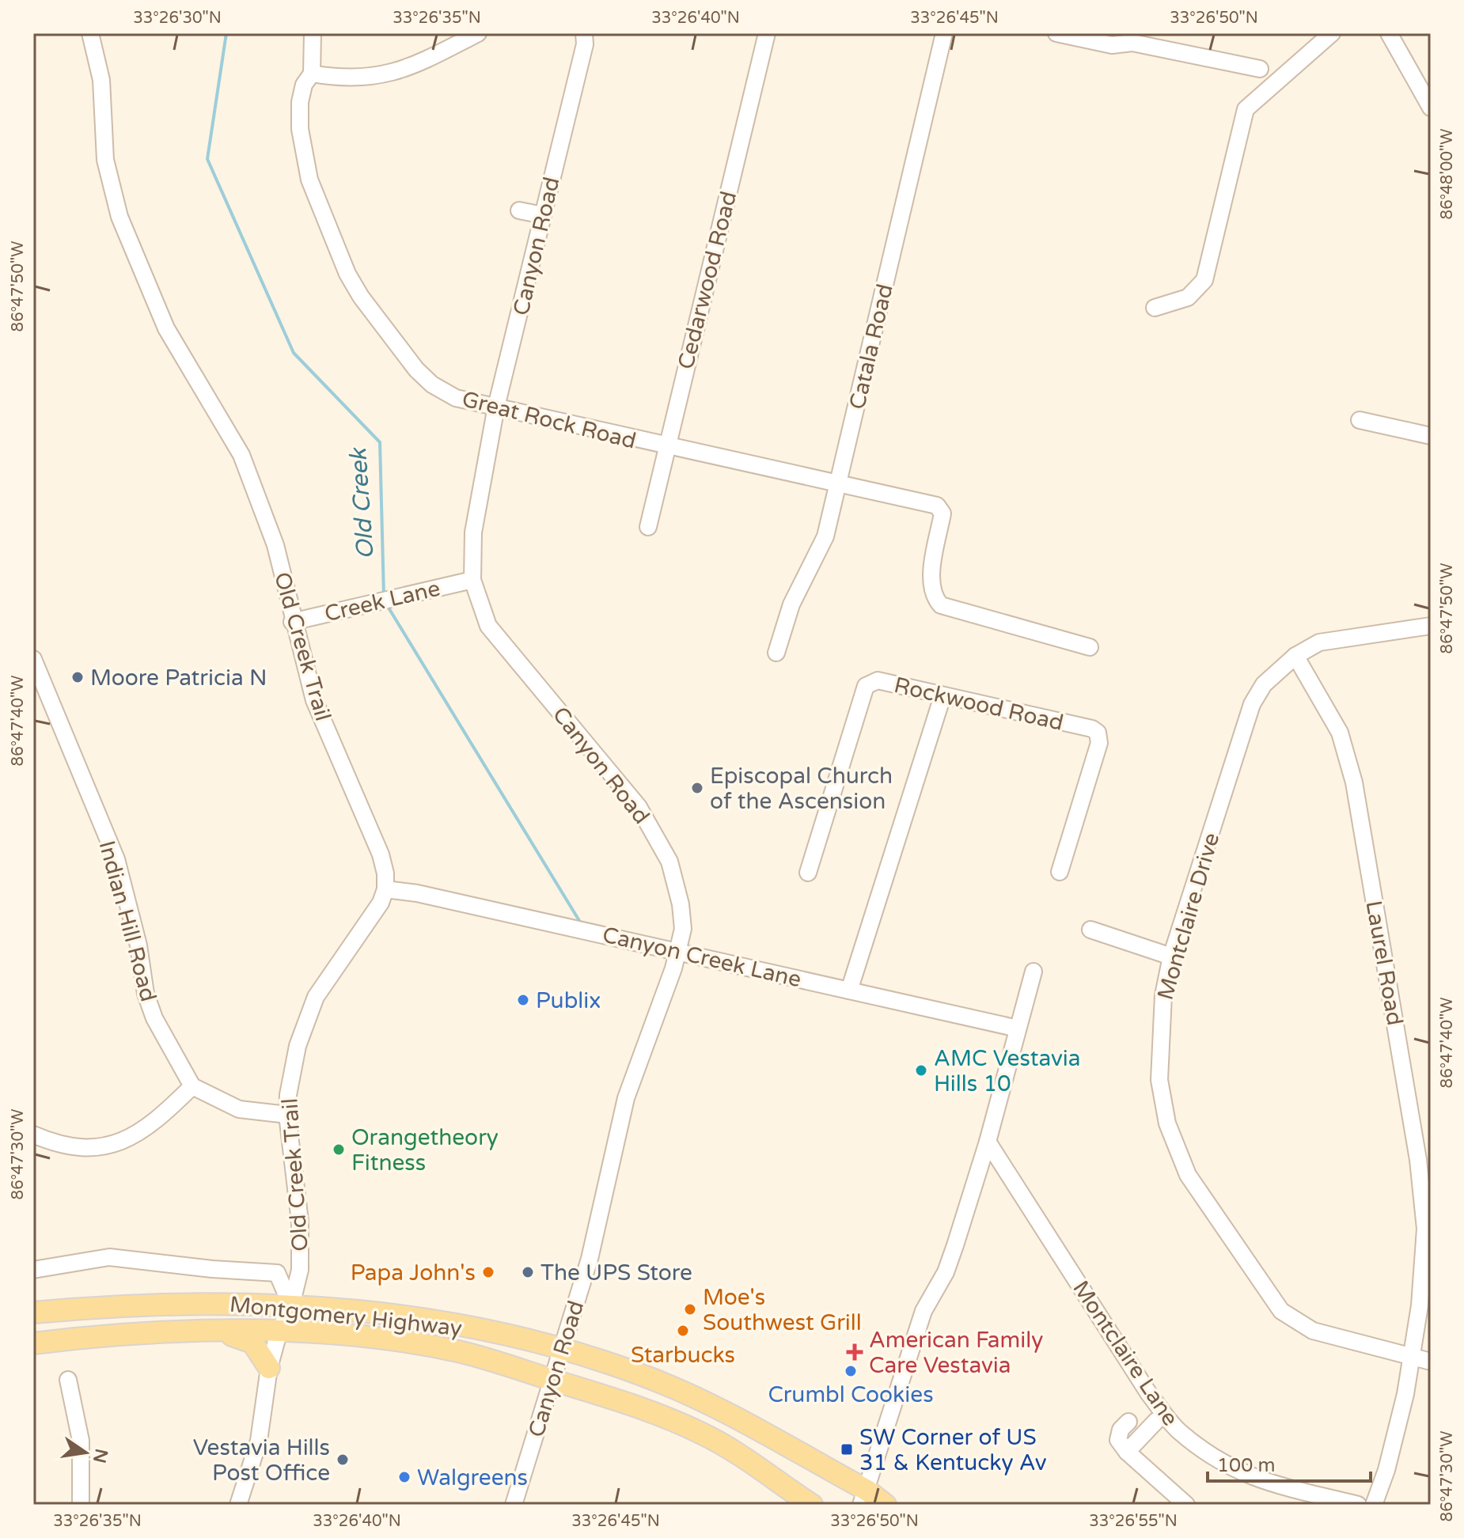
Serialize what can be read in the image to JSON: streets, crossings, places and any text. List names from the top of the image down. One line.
{"streets":{"main road":["Montgomery Highway"],"street":["Canyon Road","Cedarwood Road","Catala Road","Great Rock Road","Creek Lane","Old Creek Trail","Rockwood Road","Montclaire Drive","Indian Hill Road","Canyon Creek Lane","Laurel Road","Montclaire Lane"]},"crossings":[["Canyon Road","Great Rock Road"],["Canyon Road","Creek Lane"],["Canyon Road","Canyon Creek Lane"],["Canyon Road","Montgomery Highway"],["Cedarwood Road","Great Rock Road"],["Catala Road","Great Rock Road"],["Creek Lane","Old Creek Trail"],["Old Creek Trail","Canyon Creek Lane"],["Old Creek Trail","Montgomery Highway"],["Montclaire Drive","Laurel Road"]],"water":["Old Creek"],"places":{"other":["Moore Patricia N","Episcopal Church of the Ascension","Publix","AMC Vestavia Hills 10","Orangetheory Fitness","Papa John's","The UPS Store","Moe's Southwest Grill","Starbucks","Crumbl Cookies","Vestavia Hills Post Office","Walgreens"],"health":["American Family Care Vestavia"],"transit":["SW Corner of US 31 & Kentucky Av"]},"scale_bar":"100 m","north":"right","coordinates":["33°26'30\"N","33°26'35\"N","33°26'40\"N","33°26'45\"N","33°26'50\"N","86°48'00\"W","86°47'50\"W","86°47'40\"W","86°47'30\"W","33°26'55\"N"]}
